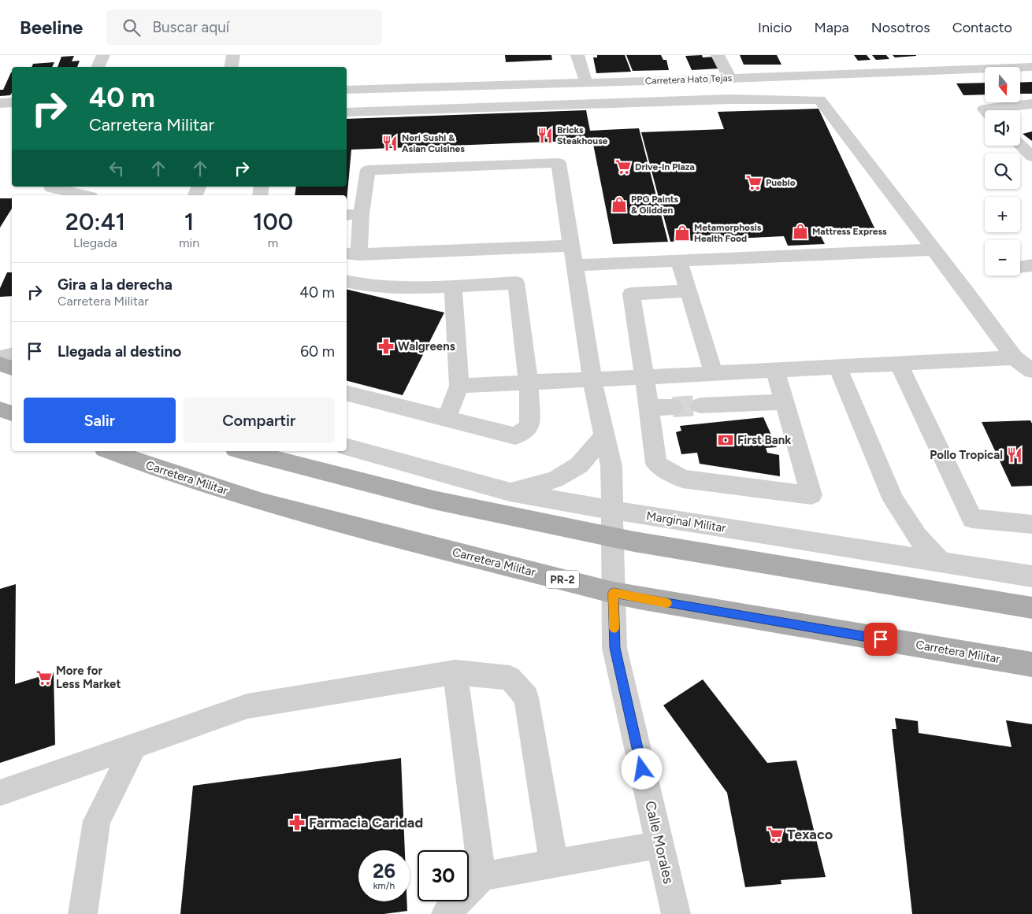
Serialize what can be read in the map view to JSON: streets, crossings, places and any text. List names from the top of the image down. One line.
{"streets":{"main road":["Carretera Militar","PR-2"],"street":["Carretera Hato Tejas","Marginal Militar","Calle Morales"]},"crossings":[["Carretera Militar","Calle Morales"],["Marginal Militar","Calle Morales"]],"places":{"restaurant":["Bricks Steakhouse","Nori Sushi & Asian Cuisines","Pollo Tropical"],"supermarket":["Drive-In Plaza","Pueblo","More for Less Market","Texaco"],"shop":["PPG Paints & Glidden","Mattress Express","Metamorphosis Health Food"],"pharmacy":["Walgreens","Farmacia Caridad"],"bank":["First Bank"]},"north":"bottom","page":{"header":"Beeline","search":"Buscar aquí","nav":["Inicio","Mapa","Nosotros","Contacto"],"map_buttons":["+","−"],"turn":["40 m","Carretera Militar"],"eta":["20:41","Llegada","1","min","100","m"],"list":[{"name":"Gira a la derecha","note":"Carretera Militar","value":"40 m"},{"name":"Llegada al destino","value":"60 m"}],"buttons":["Salir","Compartir"],"speed":"26 km/h","limit":"30"}}
